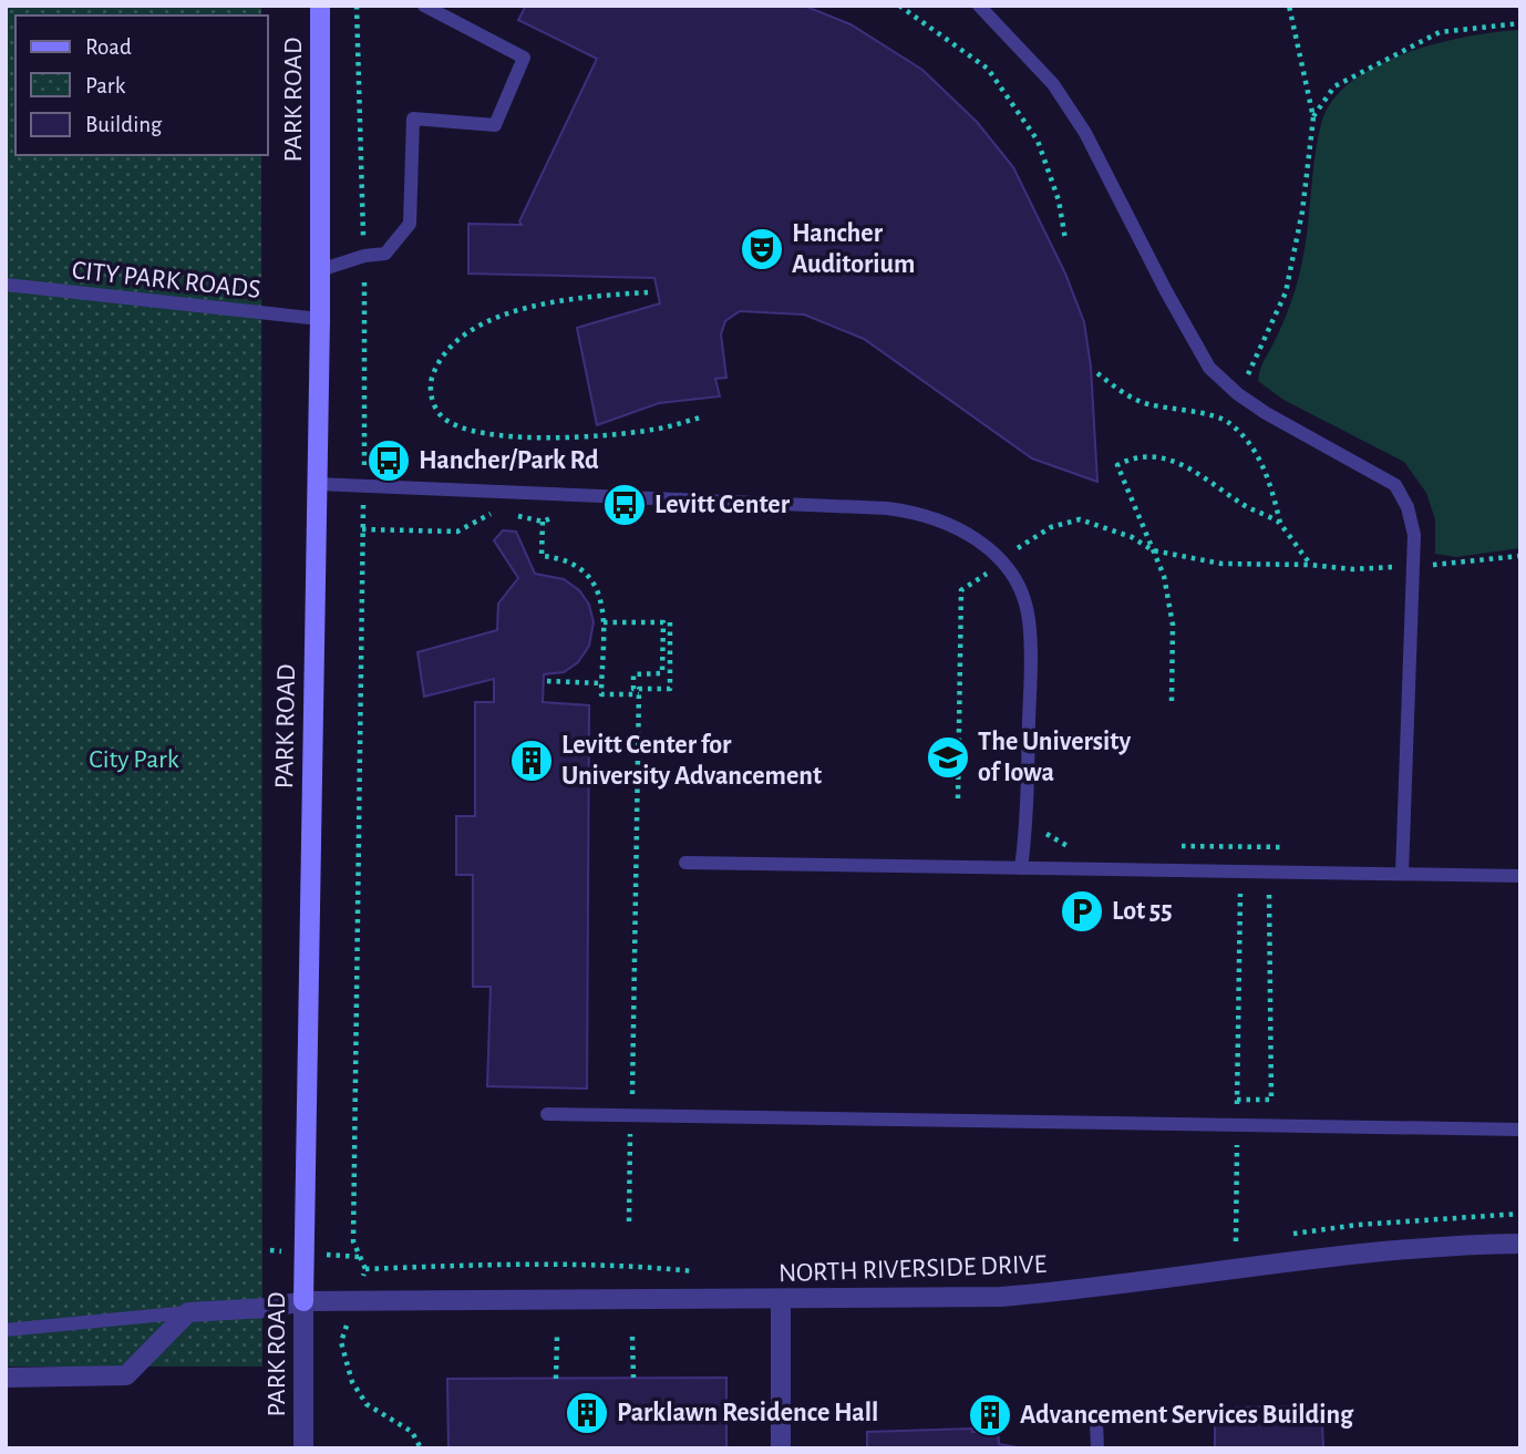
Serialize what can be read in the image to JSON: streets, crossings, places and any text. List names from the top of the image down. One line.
{"streets":{"main road":["PARK ROAD"],"street":["NORTH RIVERSIDE DRIVE"],"lane":["CITY PARK ROADS"]},"crossings":[["PARK ROAD","CITY PARK ROADS"],["PARK ROAD","NORTH RIVERSIDE DRIVE"]],"parks":["City Park"],"places":{"theatre":["Hancher Auditorium"],"bus stop":["Hancher/Park Rd","Levitt Center"],"school or university":["The University of Iowa"],"building":["Levitt Center for University Advancement","Parklawn Residence Hall","Advancement Services Building"],"parking":["Lot 55"]},"legend":["Road","Park","Building"]}
